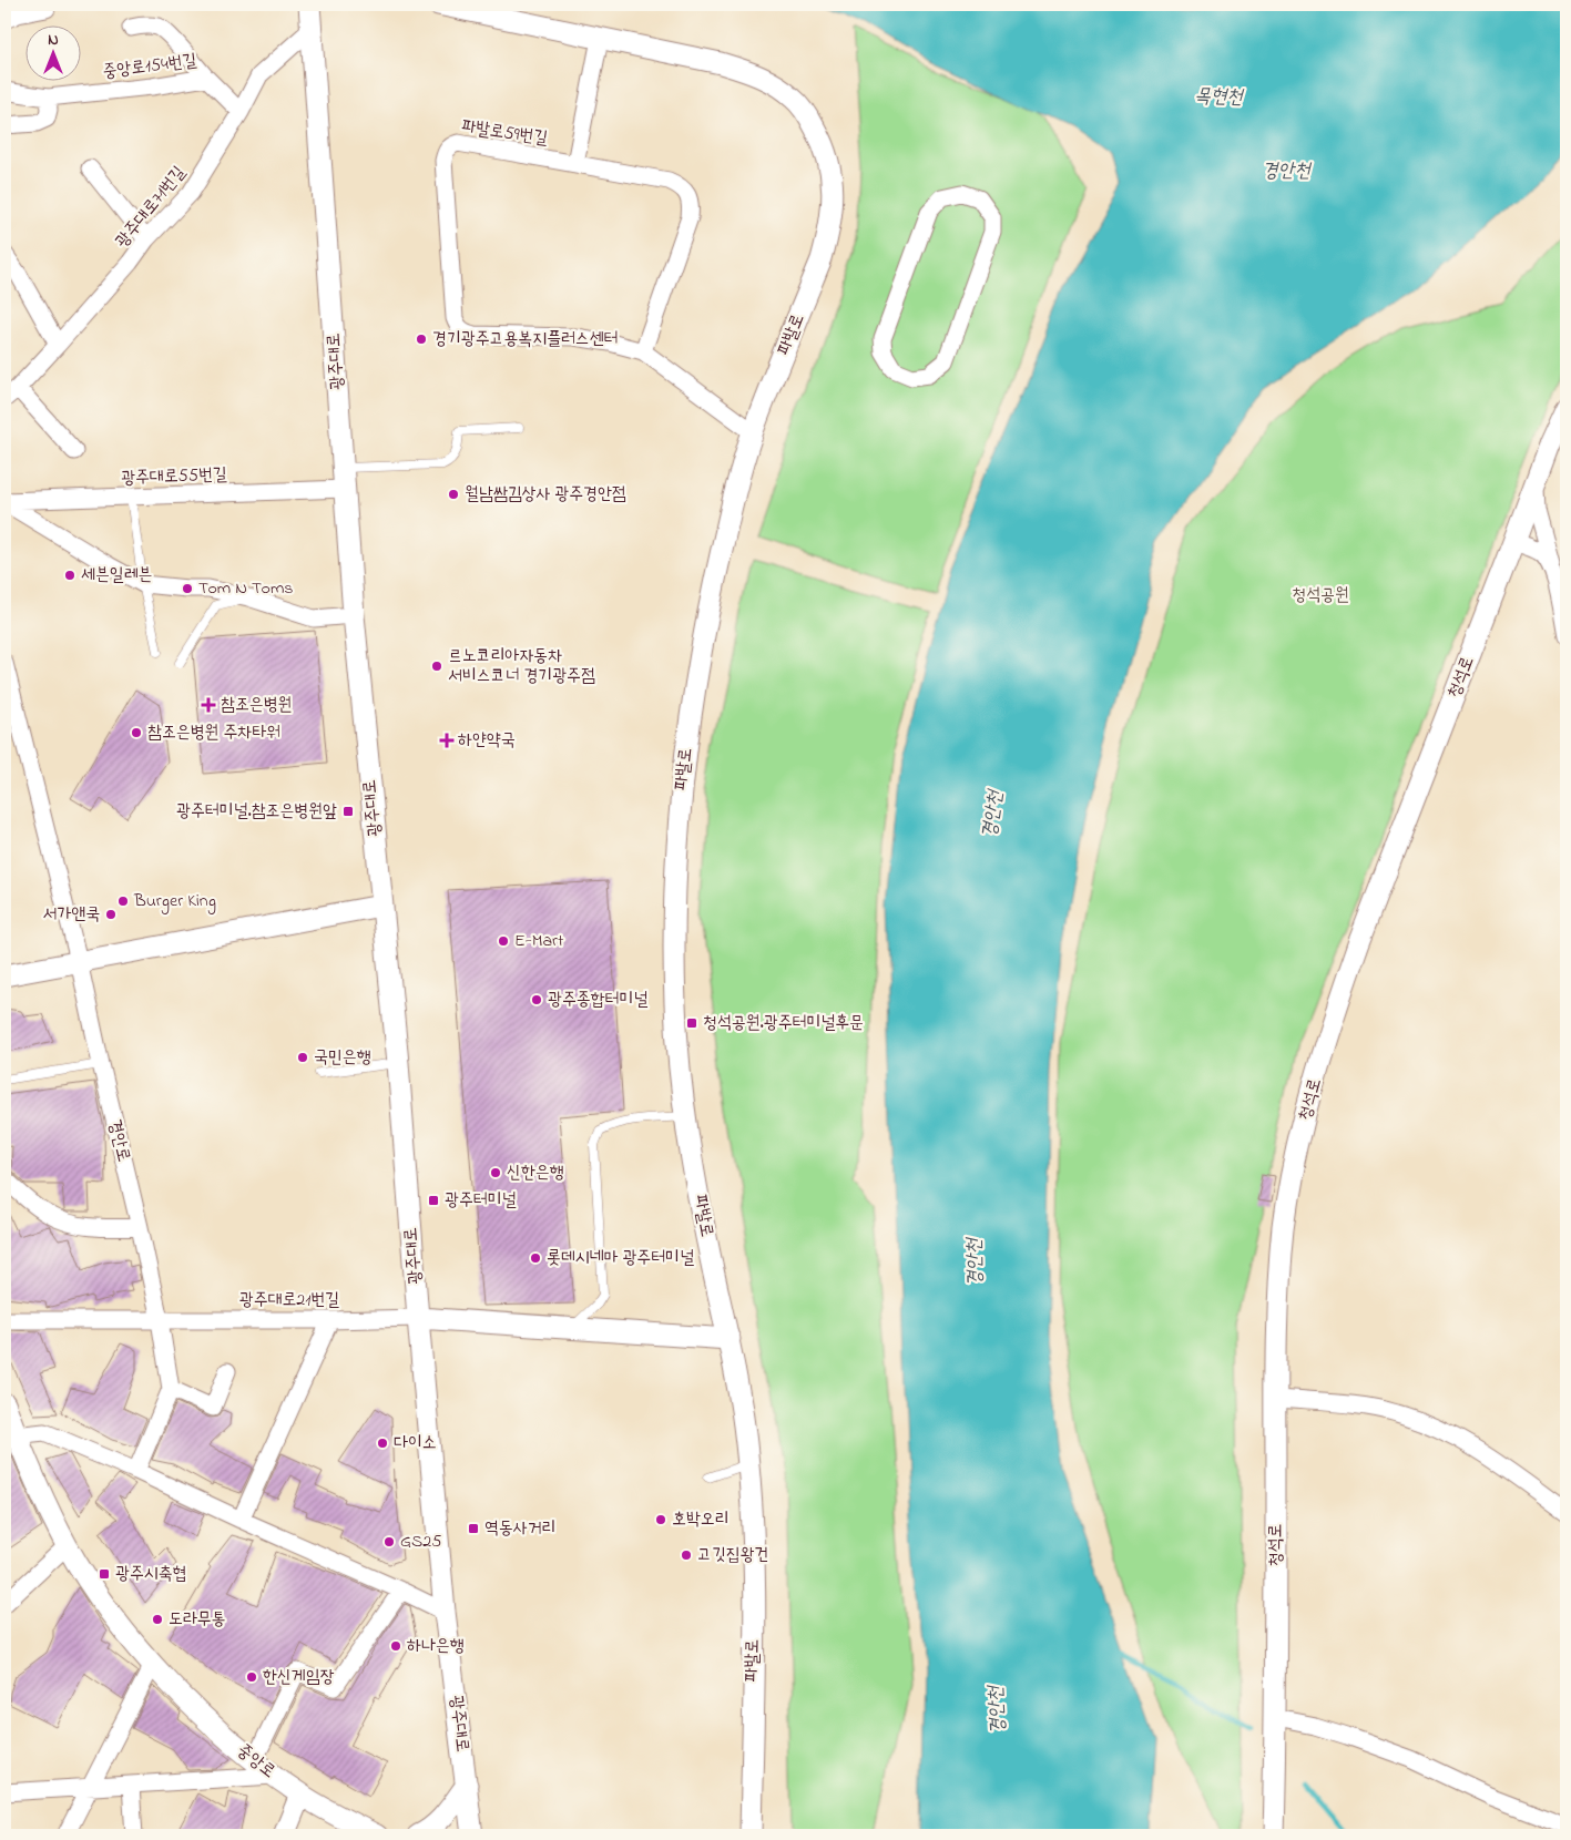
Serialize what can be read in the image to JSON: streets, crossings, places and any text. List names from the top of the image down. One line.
{"streets":{"street":["중앙로154번길","파발로59번길","광주대로71번길","파발로","광주대로","광주대로55번길","청석로","경안로","광주대로21번길","중앙로"]},"crossings":[["중앙로154번길","광주대로71번길"],["파발로59번길","파발로"],["광주대로71번길","광주대로"],["광주대로","광주대로55번길"],["광주대로","광주대로21번길"],["경안로","광주대로21번길"]],"water":["목현천","경안천"],"parks":["청석공원"],"places":{"other":["경기광주고용복지플러스센터","월남쌈김상사 광주경안점","세븐일레븐","Tom N Toms","르노코리아자동차 서비스코너 경기광주점","참조은병원 주차타워","Burger King","서가앤쿡","E-Mart","광주종합터미널","국민은행","신한은행","롯데시네마 광주터미널","다이소","호박오리","GS25","고깃집왕건","도라무통","하나은행","한신게임장"],"health":["참조은병원","하얀약국"],"transit":["광주터미널.참조은병원앞","청석공원.광주터미널후문","광주터미널","역동사거리","광주시축협"]},"north":"top"}
